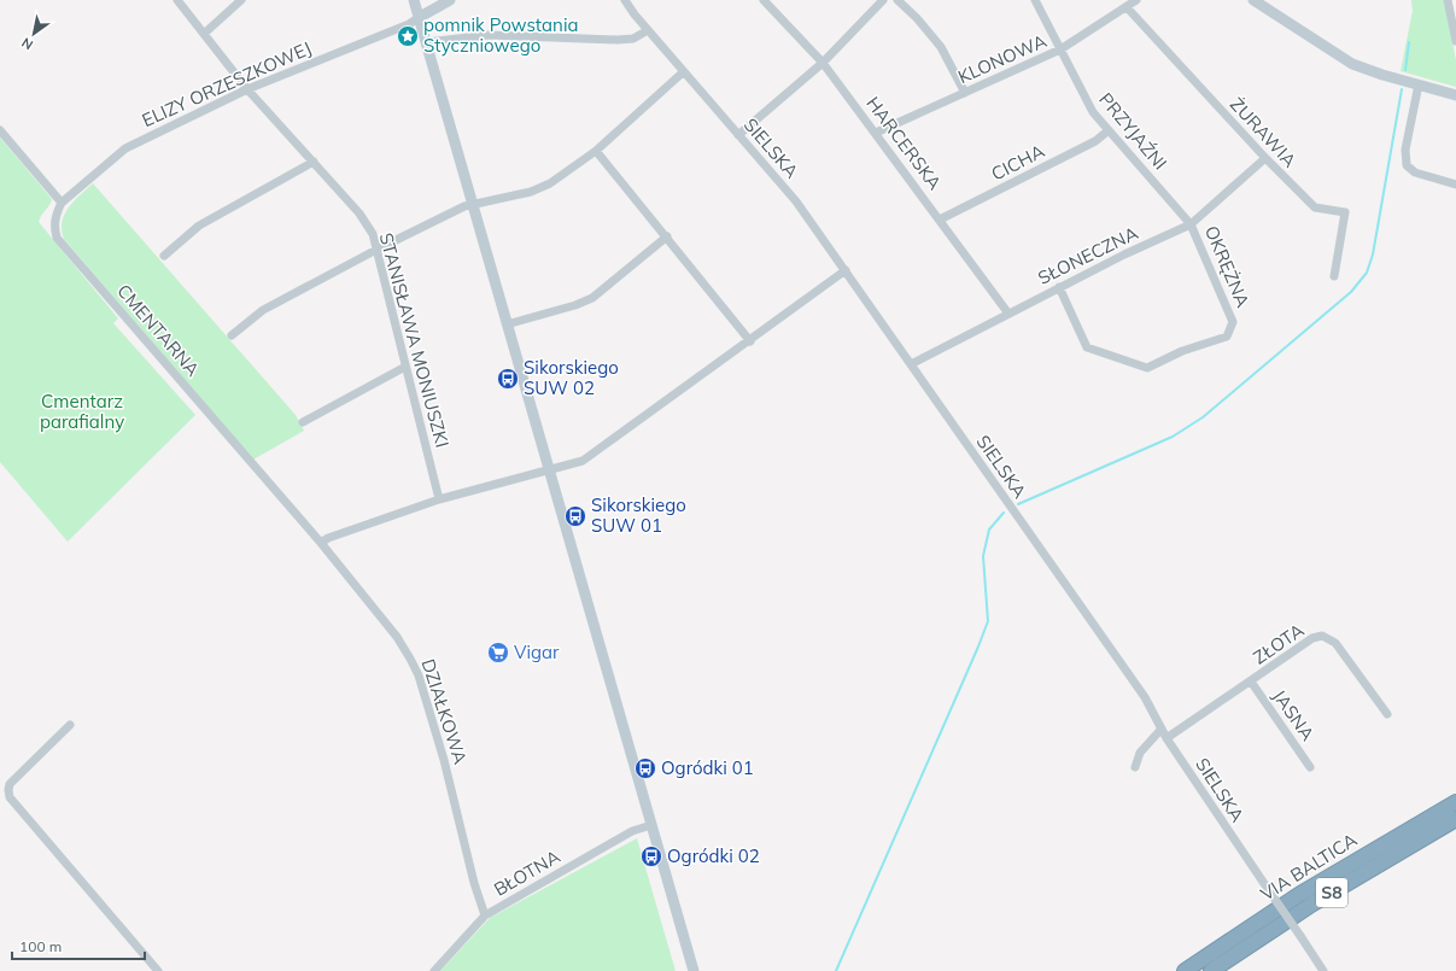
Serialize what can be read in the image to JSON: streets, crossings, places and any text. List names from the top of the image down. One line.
{"streets":{"highway":["VIA BALTICA","S8"],"street":["KLONOWA","ELIZY ORZESZKOWEJ","PRZYJAŹNI","ŻURAWIA","HARCERSKA","SIELSKA","CICHA","SŁONECZNA","OKRĘŻNA","CMENTARNA","STANISŁAWA MONIUSZKI","ZŁOTA","DZIAŁKOWA","JASNA","BŁOTNA"]},"crossings":[["KLONOWA","PRZYJAŹNI"],["KLONOWA","ŻURAWIA"],["KLONOWA","HARCERSKA"],["ELIZY ORZESZKOWEJ","CMENTARNA"],["ELIZY ORZESZKOWEJ","STANISŁAWA MONIUSZKI"],["PRZYJAŹNI","CICHA"],["PRZYJAŹNI","SŁONECZNA"],["PRZYJAŹNI","OKRĘŻNA"],["ŻURAWIA","SŁONECZNA"],["HARCERSKA","CICHA"],["HARCERSKA","SŁONECZNA"],["SIELSKA","SŁONECZNA"],["SIELSKA","ZŁOTA"],["SŁONECZNA","OKRĘŻNA"],["CMENTARNA","DZIAŁKOWA"],["ZŁOTA","JASNA"],["DZIAŁKOWA","BŁOTNA"]],"parks":["Cmentarz parafialny"],"places":{"place":["pomnik Powstania Styczniowego"],"bus stop":["Sikorskiego SUW 02","Sikorskiego SUW 01","Ogródki 01","Ogródki 02"],"supermarket":["Vigar"]},"scale_bar":"100 m","north":"bottom left"}
